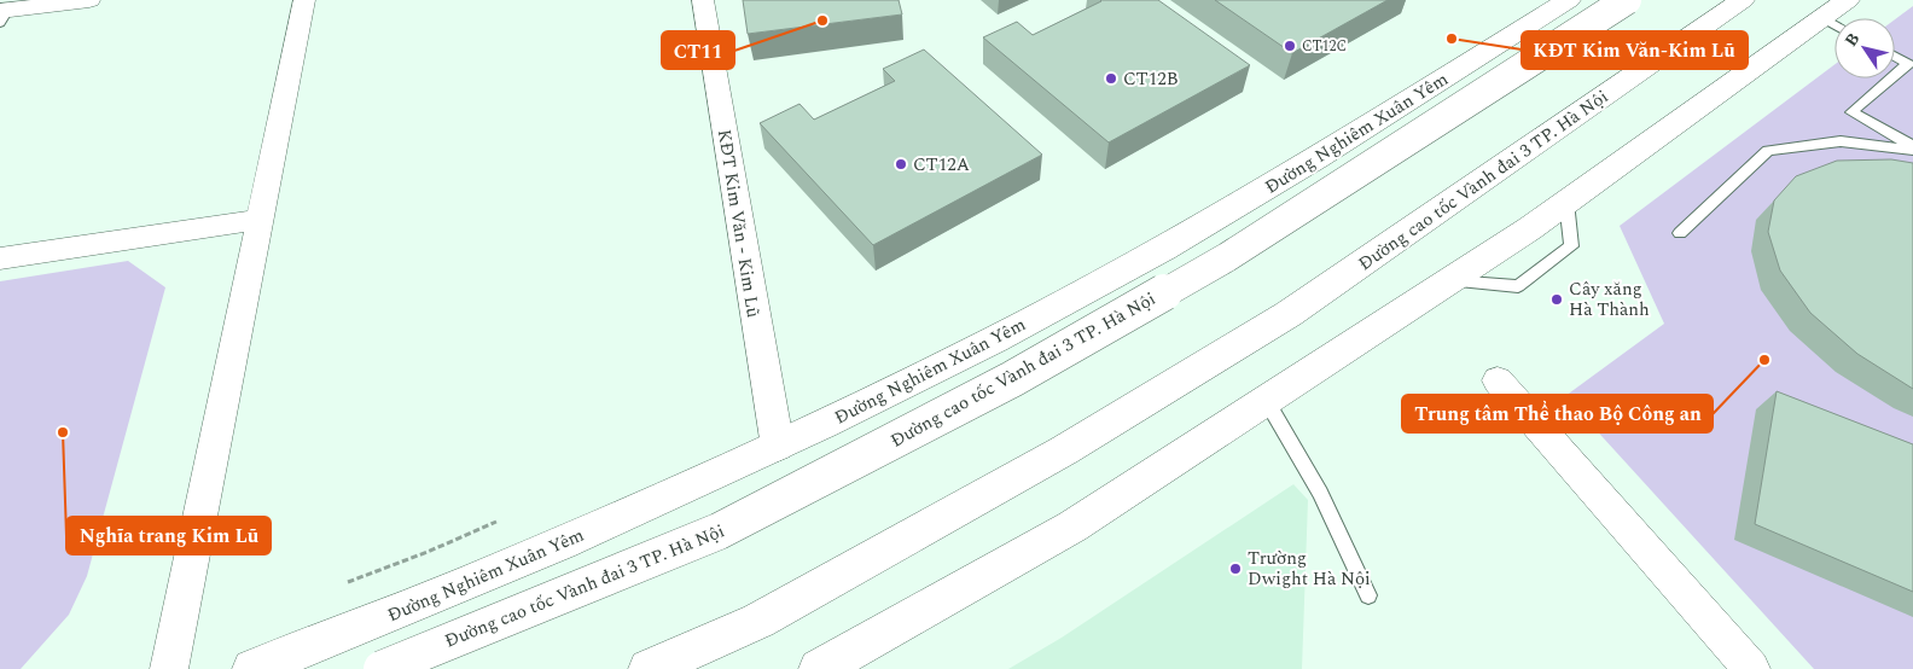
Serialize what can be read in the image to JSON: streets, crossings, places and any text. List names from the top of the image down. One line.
{"streets":{"main road":["Đường Nghiêm Xuân Yêm","Đường cao tốc Vành đai 3 TP. Hà Nội"],"street":["KĐT Kim Văn - Kim Lũ"]},"crossings":[["Đường Nghiêm Xuân Yêm","KĐT Kim Văn - Kim Lũ"]],"places":["CT11","KĐT Kim Văn-Kim Lũ","CT12C","CT12B","CT12A","Cây xăng Hà Thành","Trung tâm Thể thao Bộ Công an","Nghĩa trang Kim Lũ","Trường Dwight Hà Nội"],"north":"top left"}
